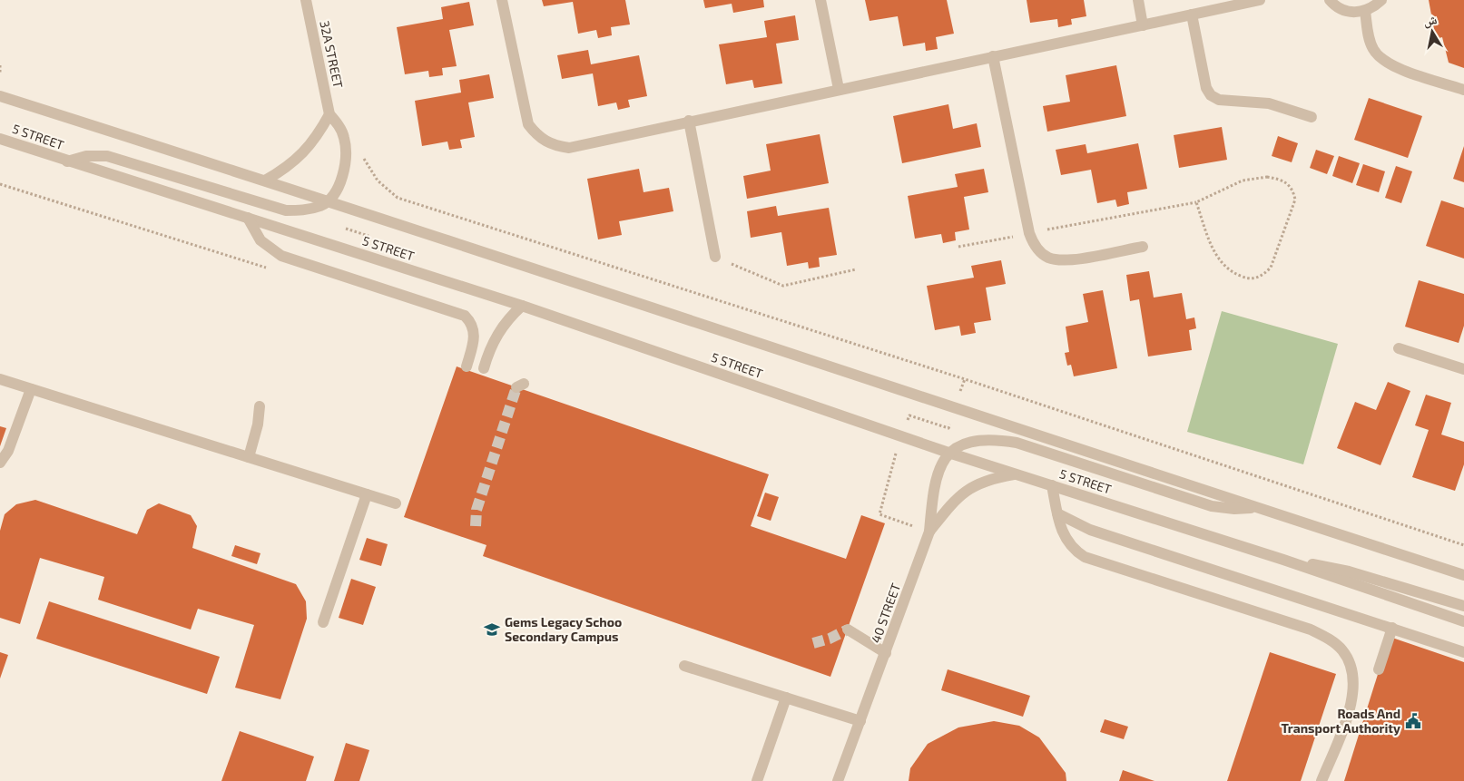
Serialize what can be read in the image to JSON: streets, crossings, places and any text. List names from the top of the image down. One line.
{"streets":{"street":["32A STREET","5 STREET","40 STREET"]},"crossings":[["32A STREET","5 STREET"],["5 STREET","40 STREET"]],"places":{"school or university":["Gems Legacy Schoo Secondary Campus"],"public building":["Roads And Transport Authority"]},"north":"top"}
